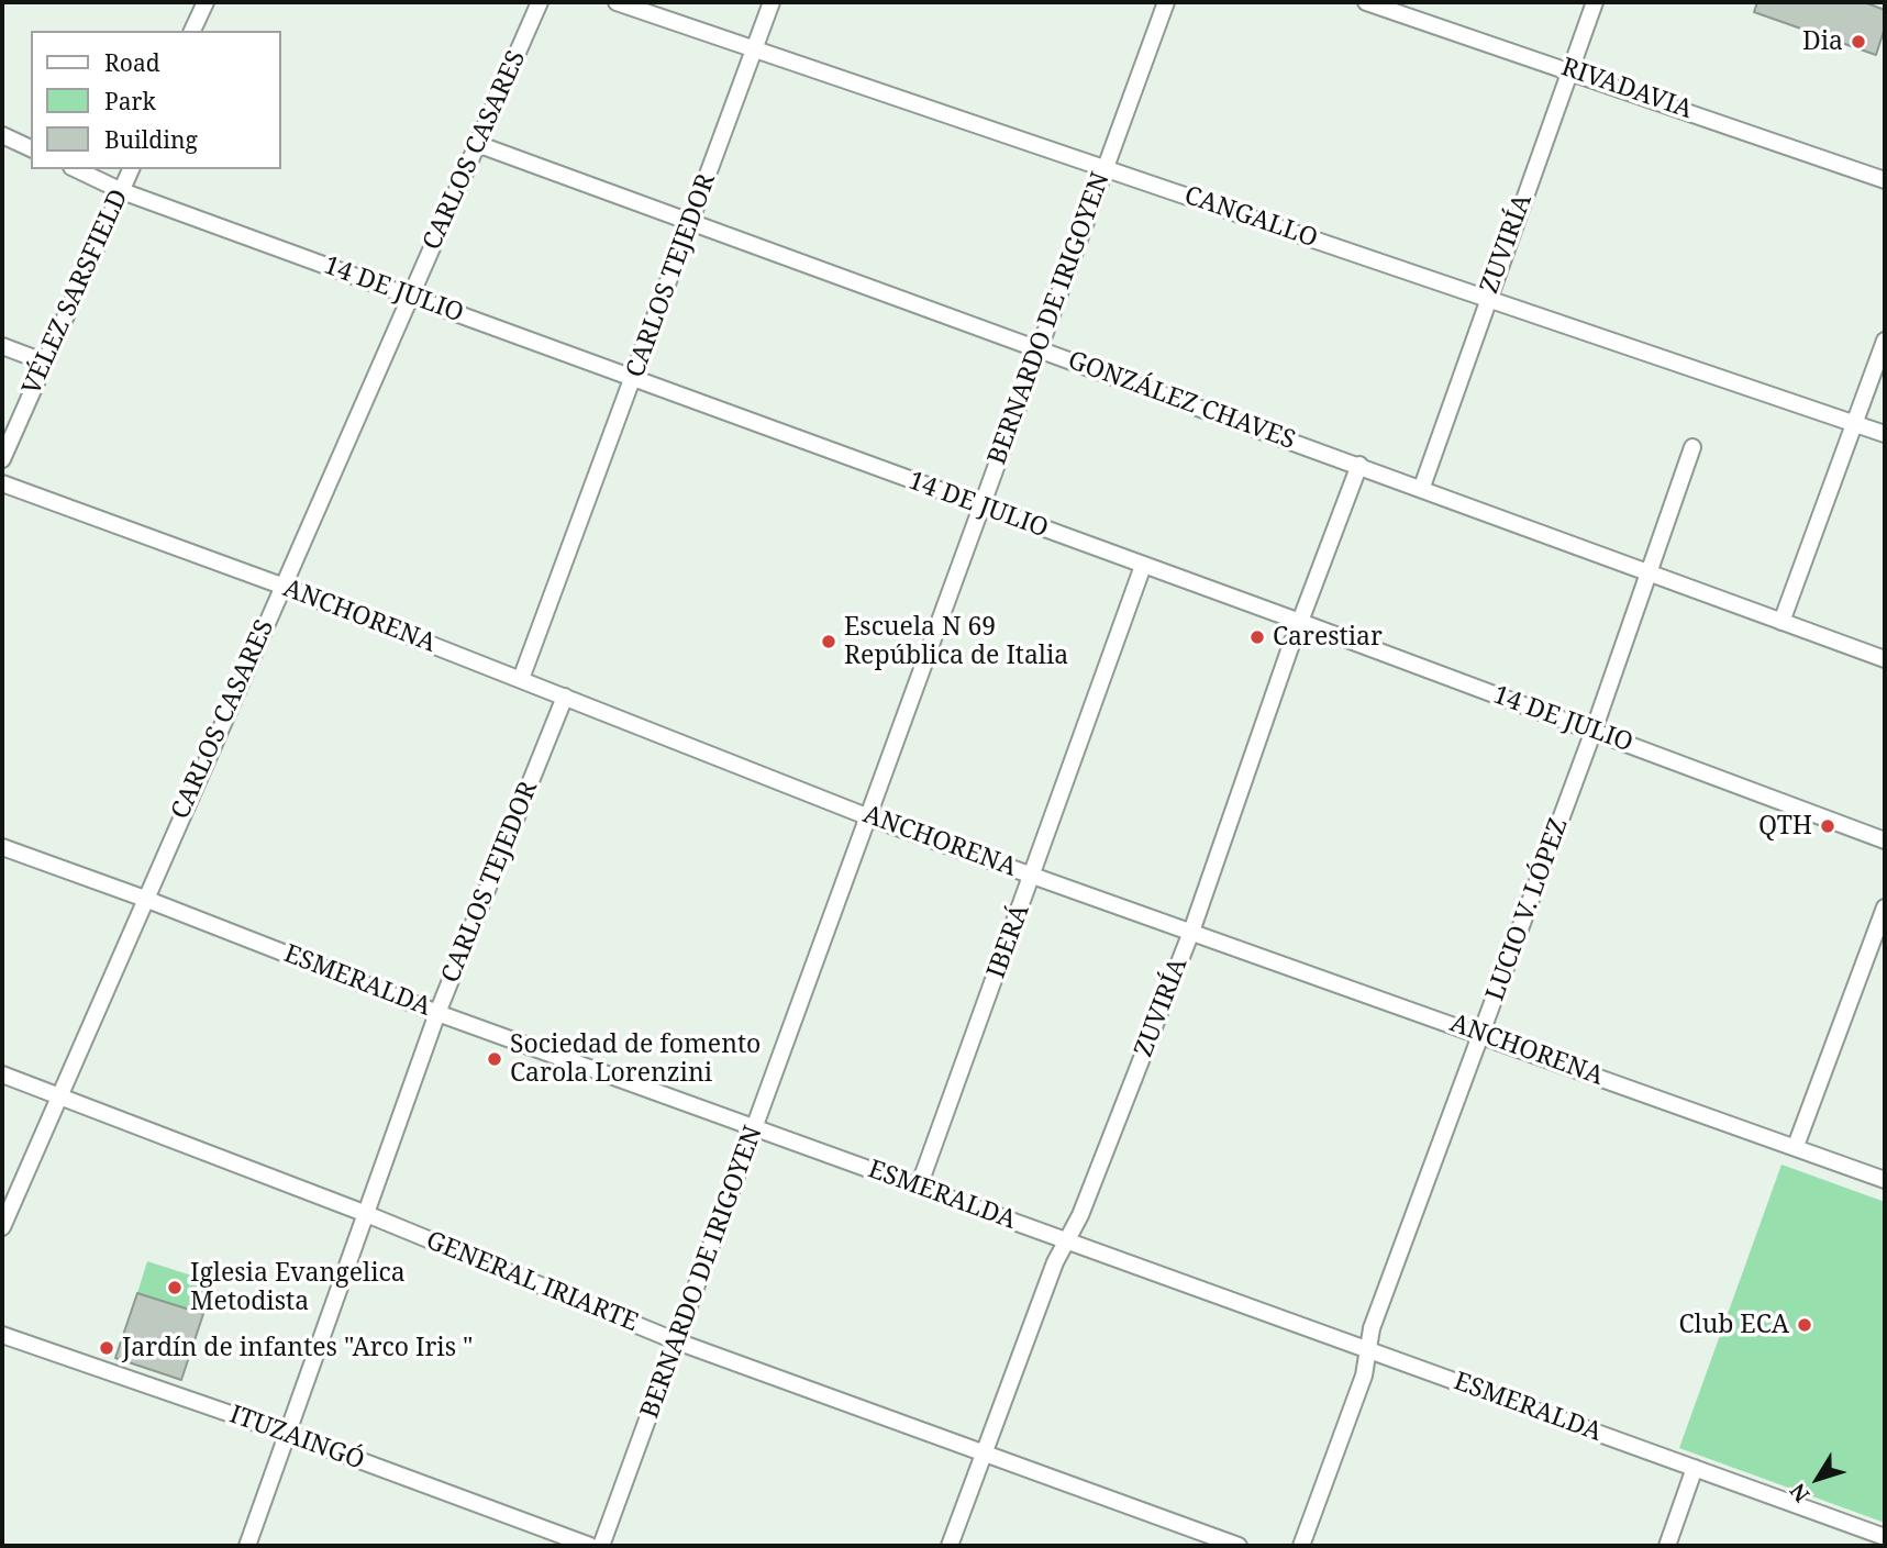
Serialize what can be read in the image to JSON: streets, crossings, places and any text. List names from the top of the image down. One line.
{"streets":{"street":["RIVADAVIA","CARLOS CASARES","CANGALLO","ZUVIRÍA","CARLOS TEJEDOR","14 DE JULIO","VÉLEZ SARSFIELD","BERNARDO DE IRIGOYEN","GONZÁLEZ CHAVES","ANCHORENA","LUCIO V. LÓPEZ","IBERÁ","ESMERALDA","GENERAL IRIARTE","ITUZAINGÓ"]},"crossings":[["RIVADAVIA","ZUVIRÍA"],["CARLOS CASARES","14 DE JULIO"],["CARLOS CASARES","GONZÁLEZ CHAVES"],["CARLOS CASARES","ANCHORENA"],["CARLOS CASARES","ESMERALDA"],["CARLOS CASARES","GENERAL IRIARTE"],["CANGALLO","ZUVIRÍA"],["CANGALLO","CARLOS TEJEDOR"],["CANGALLO","BERNARDO DE IRIGOYEN"],["ZUVIRÍA","14 DE JULIO"],["ZUVIRÍA","GONZÁLEZ CHAVES"],["ZUVIRÍA","ANCHORENA"],["ZUVIRÍA","ESMERALDA"],["ZUVIRÍA","GENERAL IRIARTE"],["CARLOS TEJEDOR","14 DE JULIO"],["CARLOS TEJEDOR","GONZÁLEZ CHAVES"],["CARLOS TEJEDOR","ANCHORENA"],["CARLOS TEJEDOR","ESMERALDA"],["CARLOS TEJEDOR","GENERAL IRIARTE"],["CARLOS TEJEDOR","ITUZAINGÓ"],["14 DE JULIO","VÉLEZ SARSFIELD"],["14 DE JULIO","BERNARDO DE IRIGOYEN"],["14 DE JULIO","LUCIO V. LÓPEZ"],["14 DE JULIO","IBERÁ"],["BERNARDO DE IRIGOYEN","GONZÁLEZ CHAVES"],["BERNARDO DE IRIGOYEN","ANCHORENA"],["BERNARDO DE IRIGOYEN","ESMERALDA"],["BERNARDO DE IRIGOYEN","GENERAL IRIARTE"],["GONZÁLEZ CHAVES","LUCIO V. LÓPEZ"],["ANCHORENA","LUCIO V. LÓPEZ"],["ANCHORENA","IBERÁ"],["LUCIO V. LÓPEZ","ESMERALDA"],["IBERÁ","ESMERALDA"]],"places":["Dia","Carestiar","Escuela N 69 República de Italia","QTH","Sociedad de fomento Carola Lorenzini","Iglesia Evangelica Metodista","Club ECA","Jardín de infantes \"Arco Iris \""],"legend":["Road","Park","Building"],"north":"bottom left"}
